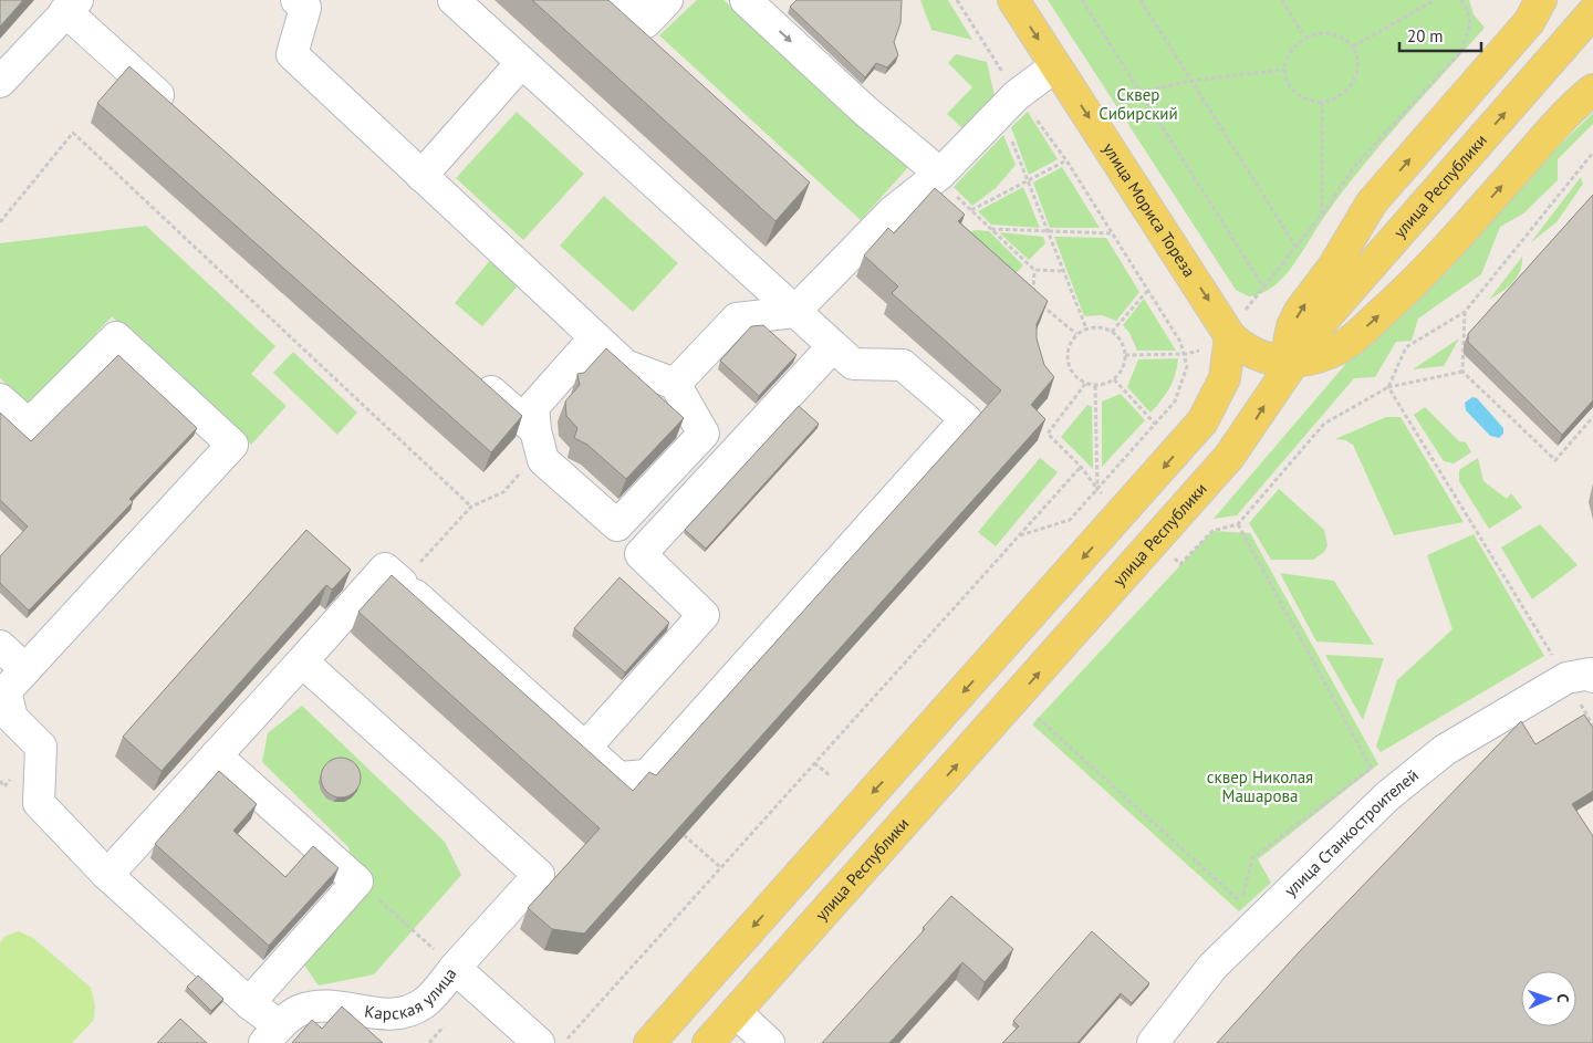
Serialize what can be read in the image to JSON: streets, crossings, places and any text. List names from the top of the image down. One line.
{"streets":{"main road":["улица Республики","улица Мориса Тореза"],"street":["улица Станкостроителей","Карская улица"]},"one_way":["улица Мориса Тореза"],"parks":["Сквер Сибирский","сквер Николая Машарова"],"scale_bar":"20 m","north":"right"}
